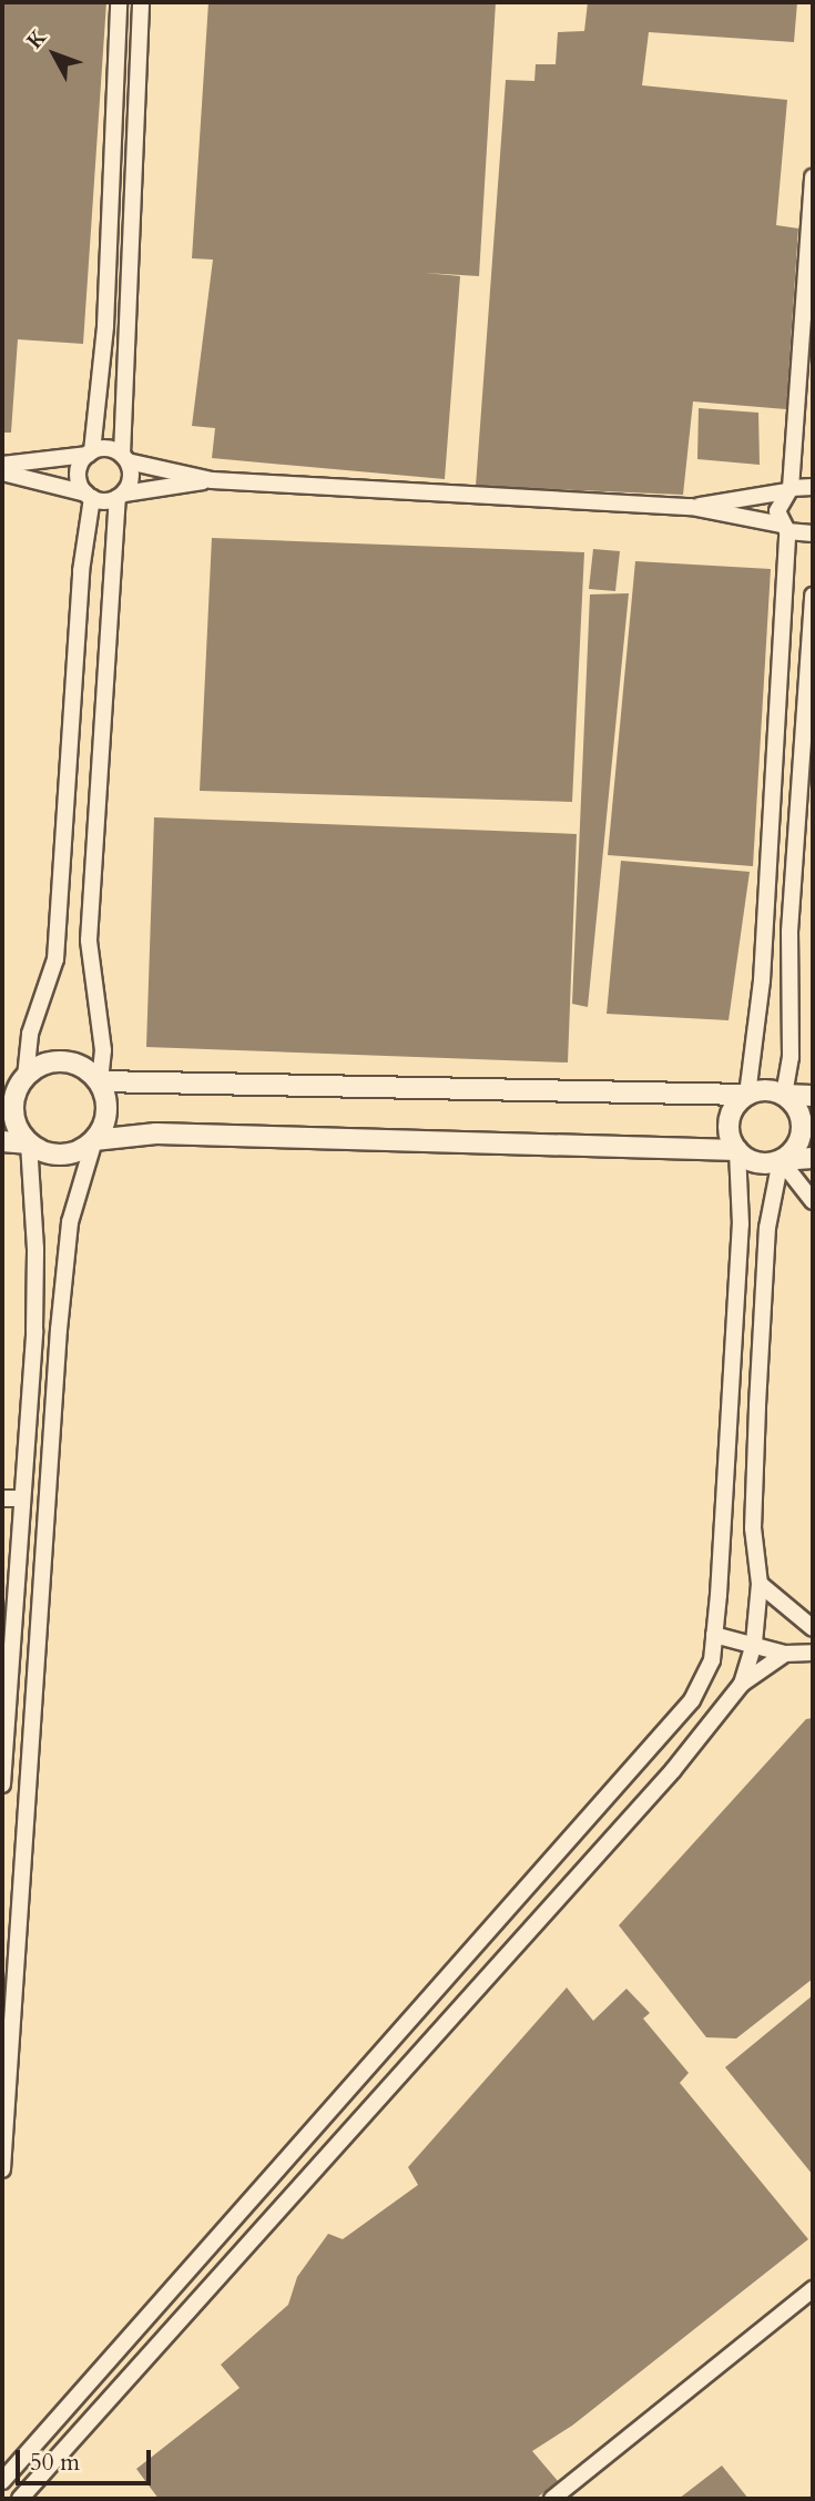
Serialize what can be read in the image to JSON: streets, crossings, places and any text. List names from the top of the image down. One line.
{"scale_bar":"50 m","north":"top left"}
